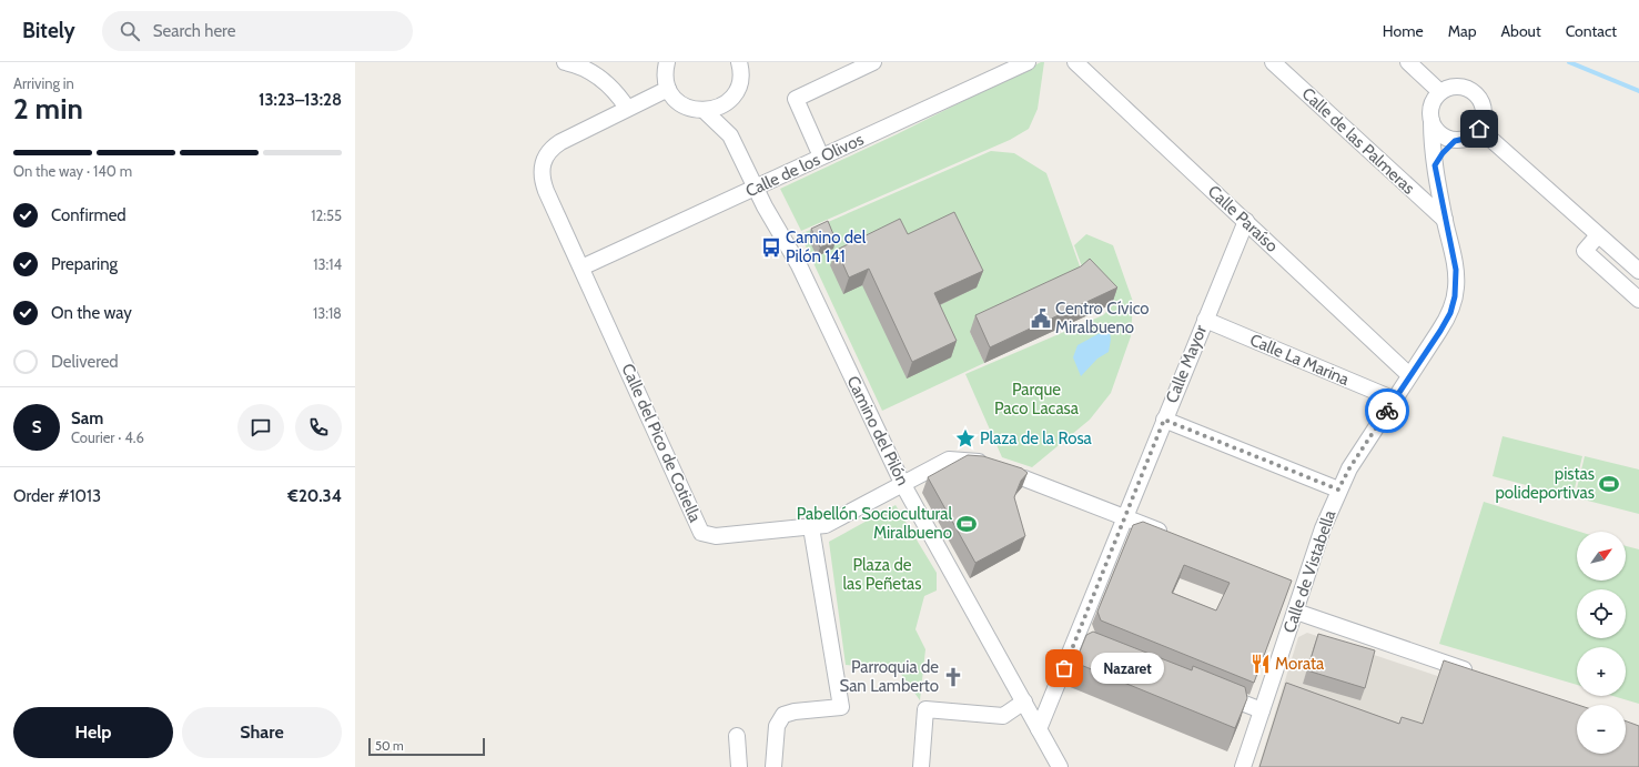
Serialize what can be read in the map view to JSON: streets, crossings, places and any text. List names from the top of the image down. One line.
{"streets":{"street":["Calle de las Palmeras","Calle de los Olivos","Calle Paraíso","Calle La Marina","Calle Mayor","Camino del Pilón","Calle del Pico de Cotiella","Calle de Vistabella"]},"crossings":[["Calle de las Palmeras","Calle de Vistabella"],["Calle de los Olivos","Camino del Pilón"],["Calle de los Olivos","Calle del Pico de Cotiella"],["Calle Paraíso","Calle Mayor"],["Calle Paraíso","Calle de Vistabella"],["Calle La Marina","Calle Mayor"],["Calle La Marina","Calle de Vistabella"],["Calle Mayor","Camino del Pilón"],["Camino del Pilón","Calle del Pico de Cotiella"]],"parks":["Parque Paco Lacasa","Plaza de las Peñetas"],"places":{"bus stop":["Camino del Pilón 141"],"public building":["Centro Cívico Miralbueno"],"place":["Plaza de la Rosa"],"sports":["pistas polideportivas","Pabellón Sociocultural Miralbueno"],"restaurant":["Morata"],"other":["Nazaret"],"church":["Parroquia de San Lamberto"]},"scale_bar":"50 m","north":"top right","page":{"header":"Bitely","search":"Search here","nav":["Home","Map","About","Contact"],"heading":["2 min","Arriving in","13:23–13:28"],"panel":["Sam","Courier · 4.6","Order #1013","€20.34"],"bar":"On the way · 140 m","list":[["Confirmed","12:55"],["Preparing","13:14"],["On the way","13:18"],"Delivered"],"round":"S","map_buttons":["+","−"],"bubble":"Nazaret","buttons":["Help","Share"],"scale":"50 m"}}
